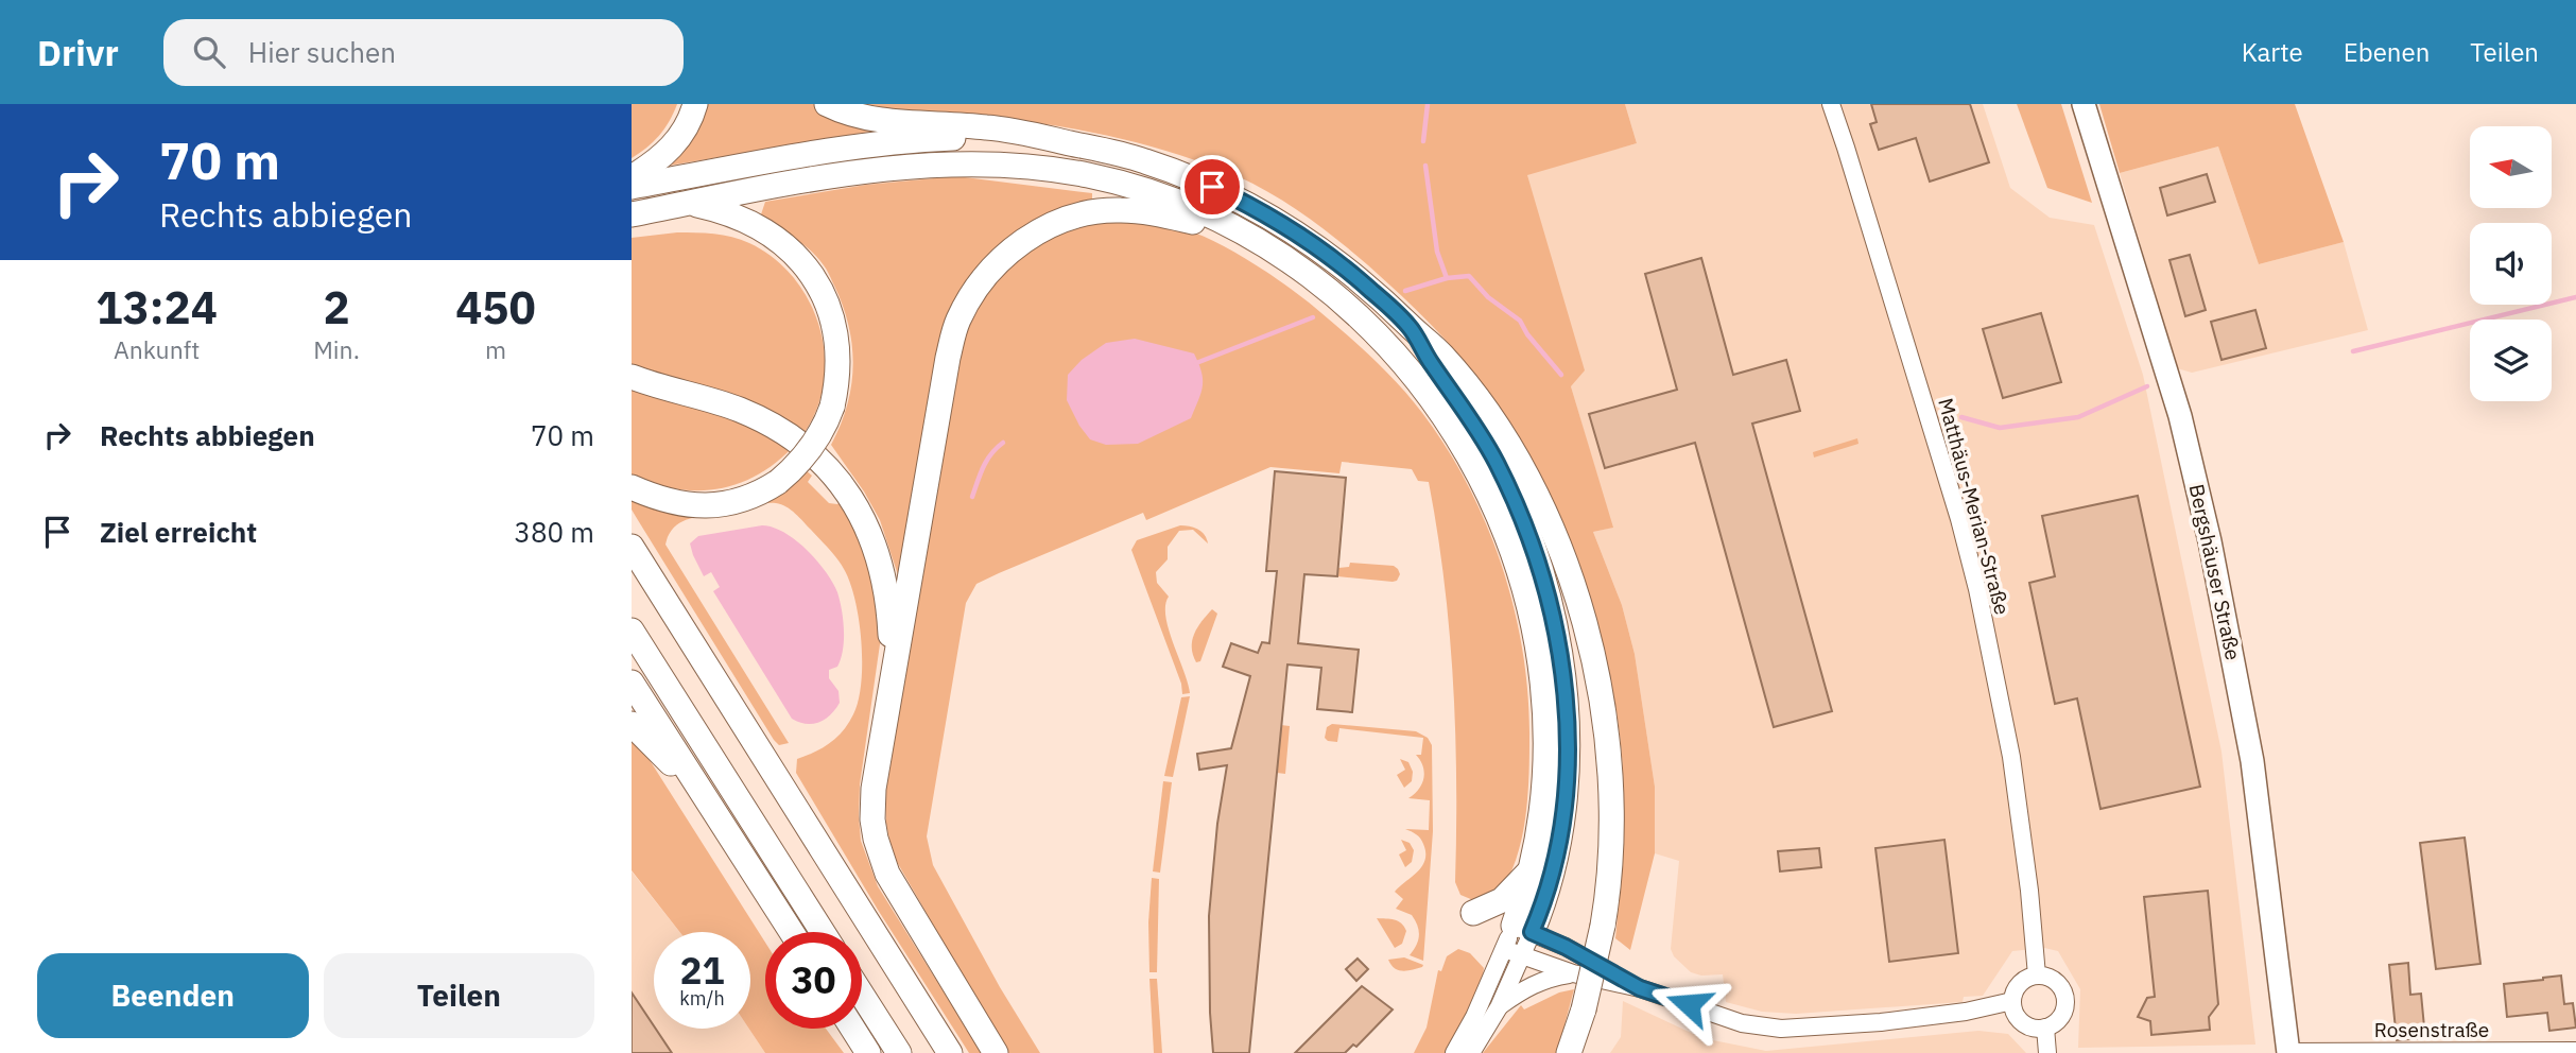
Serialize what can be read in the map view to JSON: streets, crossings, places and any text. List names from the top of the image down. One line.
{"streets":{"main road":["Bergshäuser Straße"],"street":["Matthäus-Merian-Straße","Rosenstraße"]},"crossings":[["Bergshäuser Straße","Rosenstraße"]],"north":"left","page":{"header":"Drivr","search":"Hier suchen","nav":["Karte","Ebenen","Teilen"],"turn":["70 m","Rechts abbiegen"],"eta":["13:24","Ankunft","2","Min.","450","m"],"list":[{"name":"Rechts abbiegen","value":"70 m"},{"name":"Ziel erreicht","value":"380 m"}],"speed":"21 km/h","limit":"30","buttons":["Beenden","Teilen"]}}
